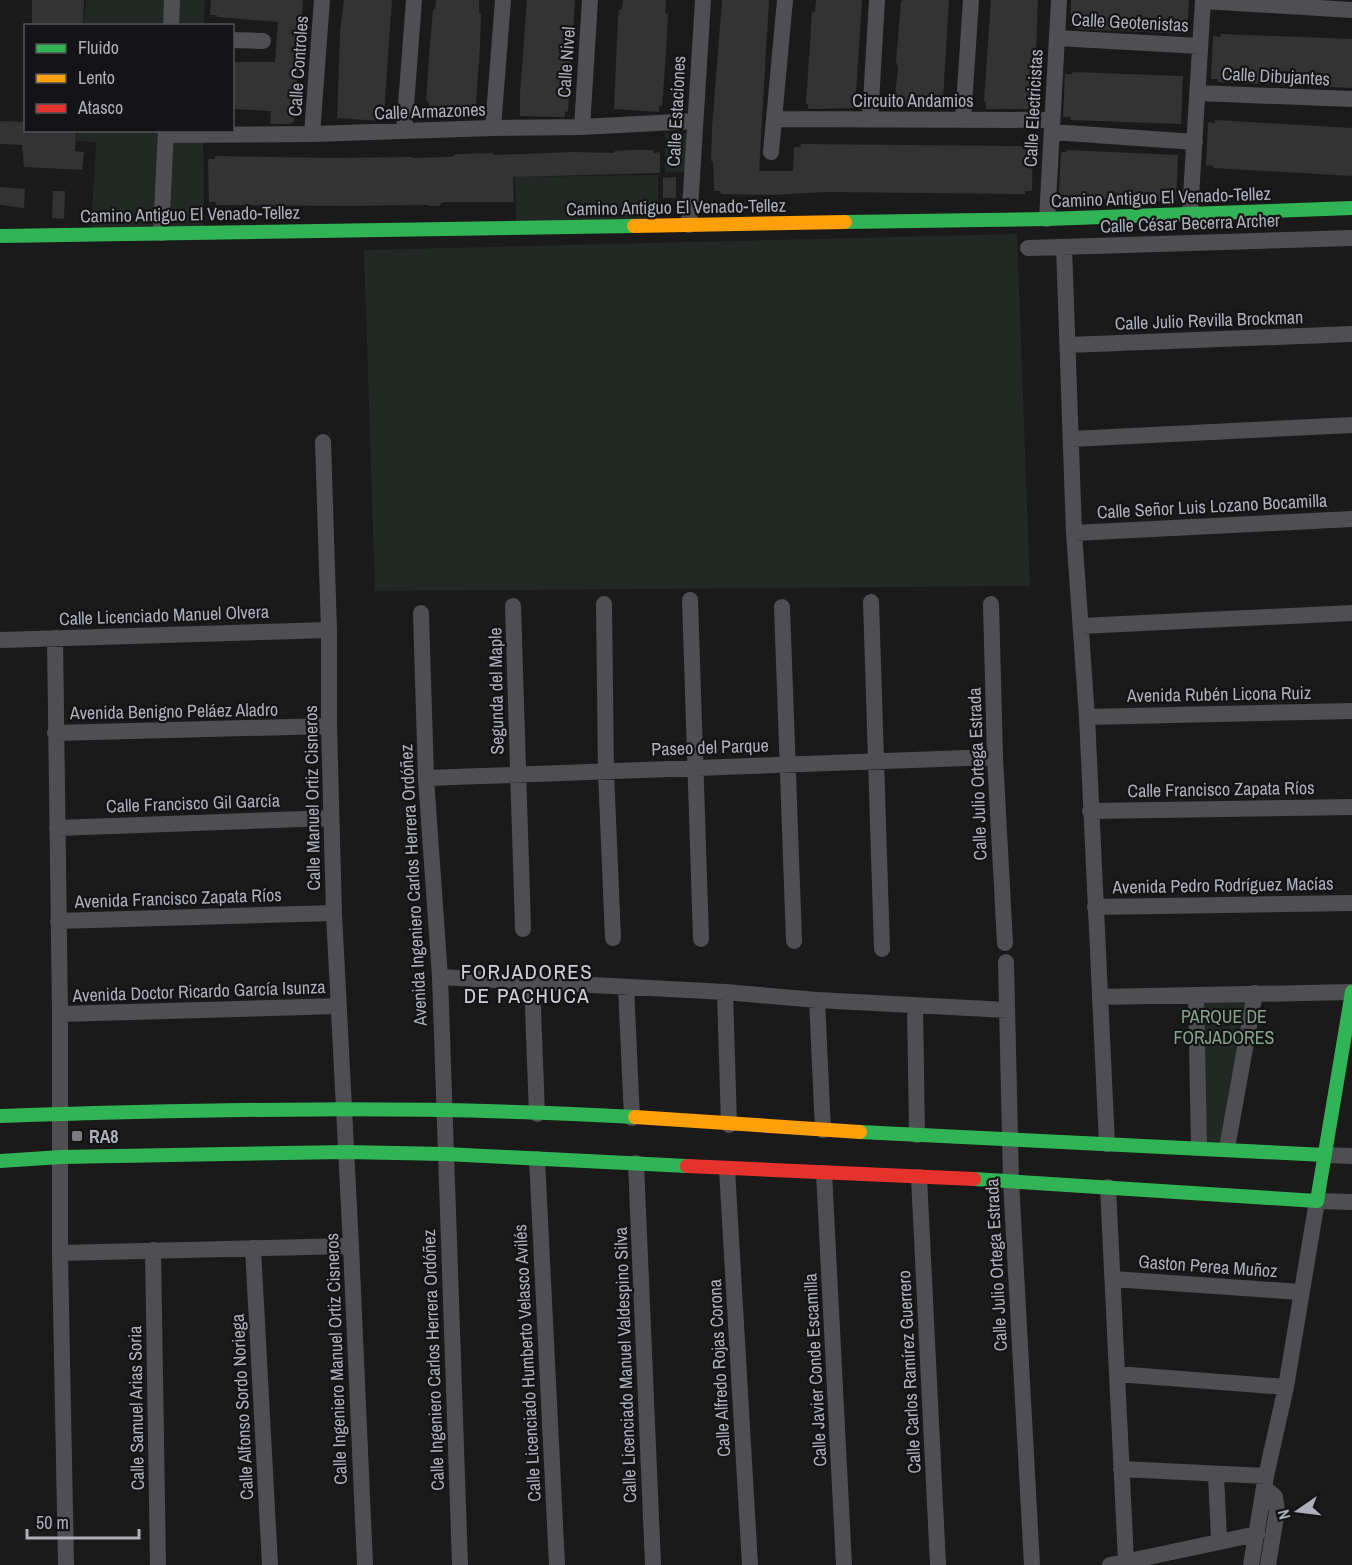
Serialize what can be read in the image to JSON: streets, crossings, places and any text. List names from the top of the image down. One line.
{"streets":{"street":["Calle Geotenistas","Calle Nivel","Calle Controles","Calle Dibujantes","Circuito Andamios","Calle Electricistas","Calle Armazones","Calle Estaciones","Camino Antiguo El Venado-Tellez","Calle César Becerra Archer","Calle Julio Revilla Brockman","Calle Señor Luis Lozano Bocamilla","Calle Licenciado Manuel Olvera","Segunda del Maple","Avenida Rubén Licona Ruiz","Avenida Benigno Peláez Aladro","Paseo del Parque","Calle Julio Ortega Estrada","Calle Francisco Zapata Ríos","Calle Manuel Ortiz Cisneros","Calle Francisco Gil García","Avenida Ingeniero Carlos Herrera Ordóñez","Avenida Pedro Rodríguez Macías","Avenida Francisco Zapata Ríos","Avenida Doctor Ricardo García Isunza","Gaston Perea Muñoz","Calle Ingeniero Manuel Ortiz Cisneros","Calle Ingeniero Carlos Herrera Ordóñez","Calle Licenciado Humberto Velasco Avilés","Calle Licenciado Manuel Valdespino Silva","Calle Alfredo Rojas Corona","Calle Javier Conde Escamilla","Calle Carlos Ramírez Guerrero","Calle Alfonso Sordo Noriega","Calle Samuel Arias Soria"]},"crossings":[["Calle Geotenistas","Calle Electricistas"],["Calle Nivel","Calle Armazones"],["Calle Controles","Calle Armazones"],["Circuito Andamios","Calle Electricistas"],["Calle Electricistas","Camino Antiguo El Venado-Tellez"],["Calle Armazones","Calle Estaciones"],["Calle Estaciones","Camino Antiguo El Venado-Tellez"],["Calle Licenciado Manuel Olvera","Calle Manuel Ortiz Cisneros"],["Segunda del Maple","Paseo del Parque"],["Avenida Benigno Peláez Aladro","Calle Manuel Ortiz Cisneros"],["Paseo del Parque","Calle Julio Ortega Estrada"],["Paseo del Parque","Avenida Ingeniero Carlos Herrera Ordóñez"],["Calle Manuel Ortiz Cisneros","Calle Francisco Gil García"],["Calle Manuel Ortiz Cisneros","Avenida Francisco Zapata Ríos"],["Calle Manuel Ortiz Cisneros","Avenida Doctor Ricardo García Isunza"],["Calle Manuel Ortiz Cisneros","Calle Ingeniero Manuel Ortiz Cisneros"],["Avenida Ingeniero Carlos Herrera Ordóñez","Calle Ingeniero Carlos Herrera Ordóñez"]],"districts":["FORJADORES DE PACHUCA"],"parks":["PARQUE DE FORJADORES"],"places":{"transit":["RA8"]},"legend":["Fluido","Lento","Atasco"],"scale_bar":"50 m","north":"left"}
